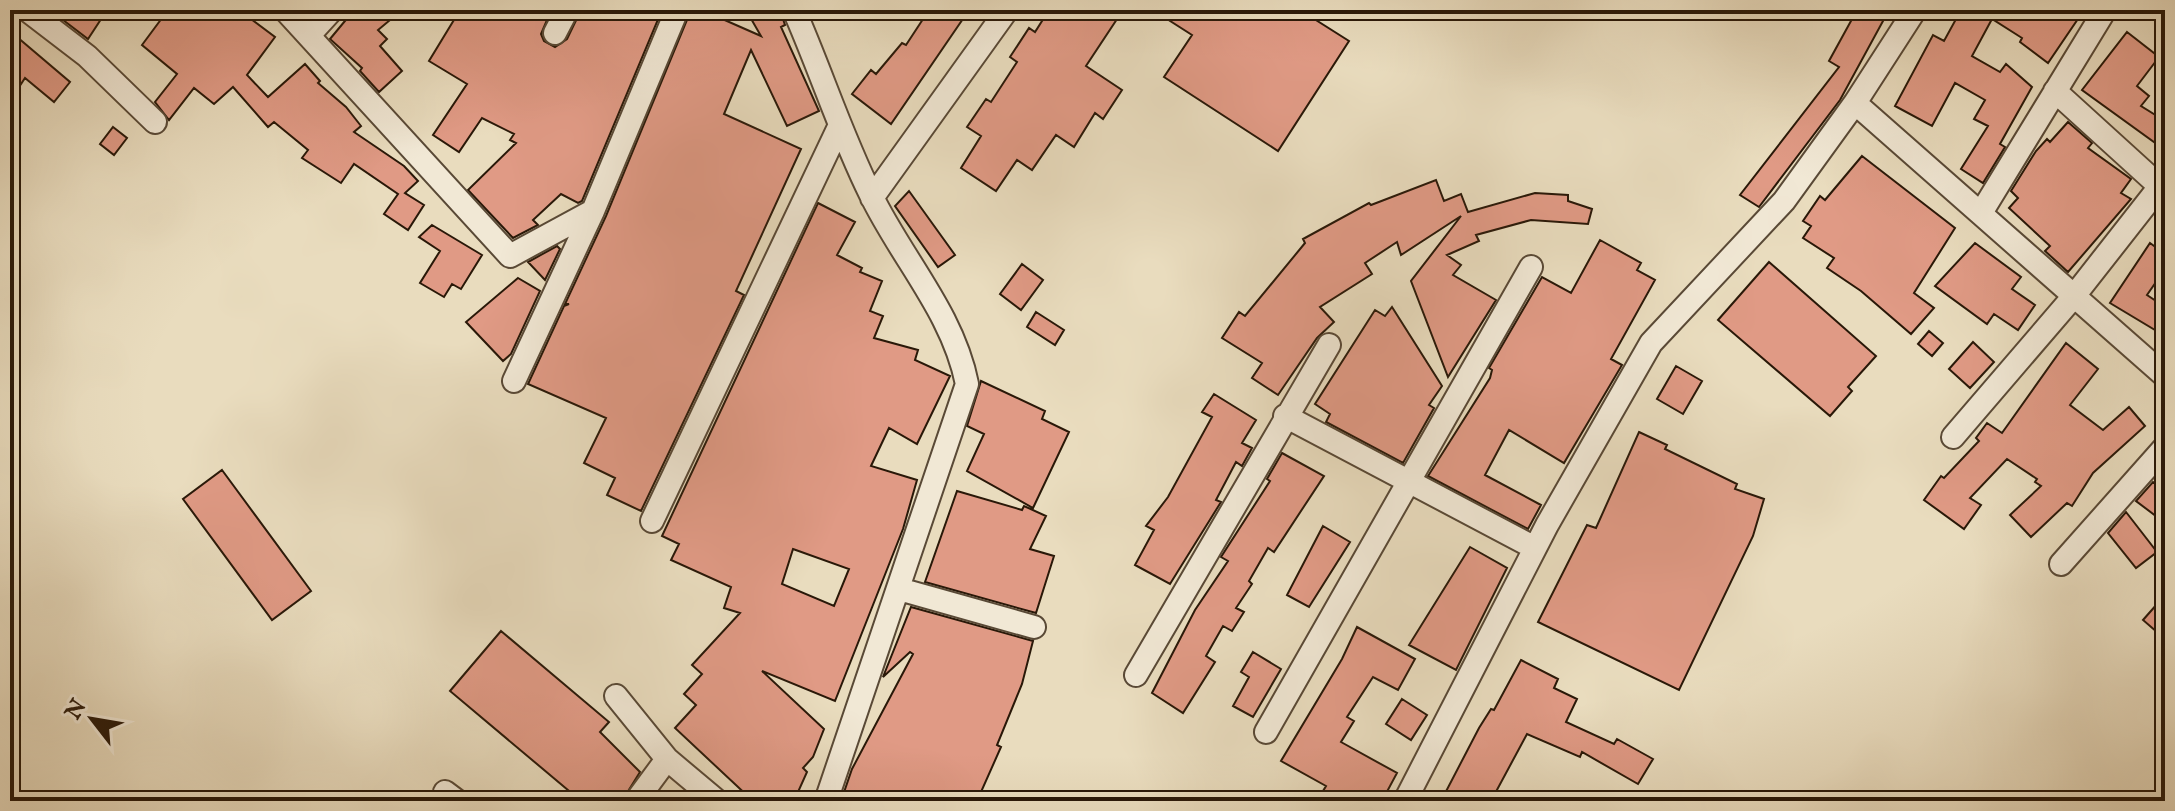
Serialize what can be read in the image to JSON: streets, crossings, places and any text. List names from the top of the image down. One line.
{"north":"top left"}
